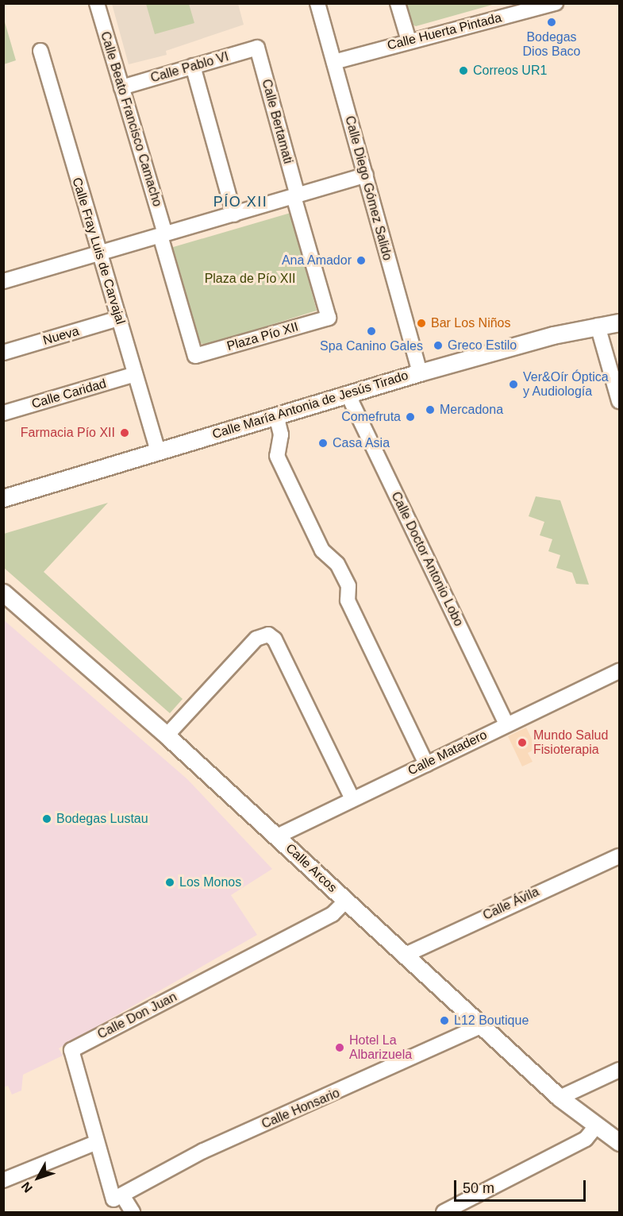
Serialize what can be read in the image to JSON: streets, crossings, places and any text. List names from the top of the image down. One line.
{"streets":{"street":["Calle Huerta Pintada","Calle Pablo VI","Calle Beato Francisco Camacho","Calle Bertamati","Calle Diego Gómez Salido","Calle Fray Luis de Carvajal","Nueva","Plaza Pío XII","Calle Caridad","Calle María Antonia de Jesús Tirado","Calle Doctor Antonio Lobo","Calle Matadero","Calle Arcos","Calle Ávila","Calle Don Juan","Calle Honsario"]},"crossings":[["Calle Huerta Pintada","Calle Diego Gómez Salido"],["Calle Pablo VI","Calle Beato Francisco Camacho"],["Calle Pablo VI","Calle Bertamati"],["Calle Beato Francisco Camacho","Plaza Pío XII"],["Calle Bertamati","Plaza Pío XII"],["Calle Diego Gómez Salido","Calle María Antonia de Jesús Tirado"],["Calle Fray Luis de Carvajal","Nueva"],["Calle Fray Luis de Carvajal","Calle Caridad"],["Calle Fray Luis de Carvajal","Calle María Antonia de Jesús Tirado"],["Calle María Antonia de Jesús Tirado","Calle Doctor Antonio Lobo"],["Calle Doctor Antonio Lobo","Calle Matadero"],["Calle Matadero","Calle Arcos"],["Calle Arcos","Calle Ávila"],["Calle Arcos","Calle Don Juan"],["Calle Arcos","Calle Honsario"],["Calle Don Juan","Calle Honsario"]],"districts":["PÍO XII"],"parks":["Plaza de Pío XII"],"places":["Bodegas Dios Baco","Correos UR1","Ana Amador","Bar Los Niños","Spa Canino Gales","Greco Estilo","Ver&Oír Óptica y Audiología","Mercadona","Comefruta","Farmacia Pío XII","Casa Asia","Mundo Salud Fisioterapia","Bodegas Lustau","Los Monos","L12 Boutique","Hotel La Albarizuela"],"scale_bar":"50 m","north":"bottom left"}
